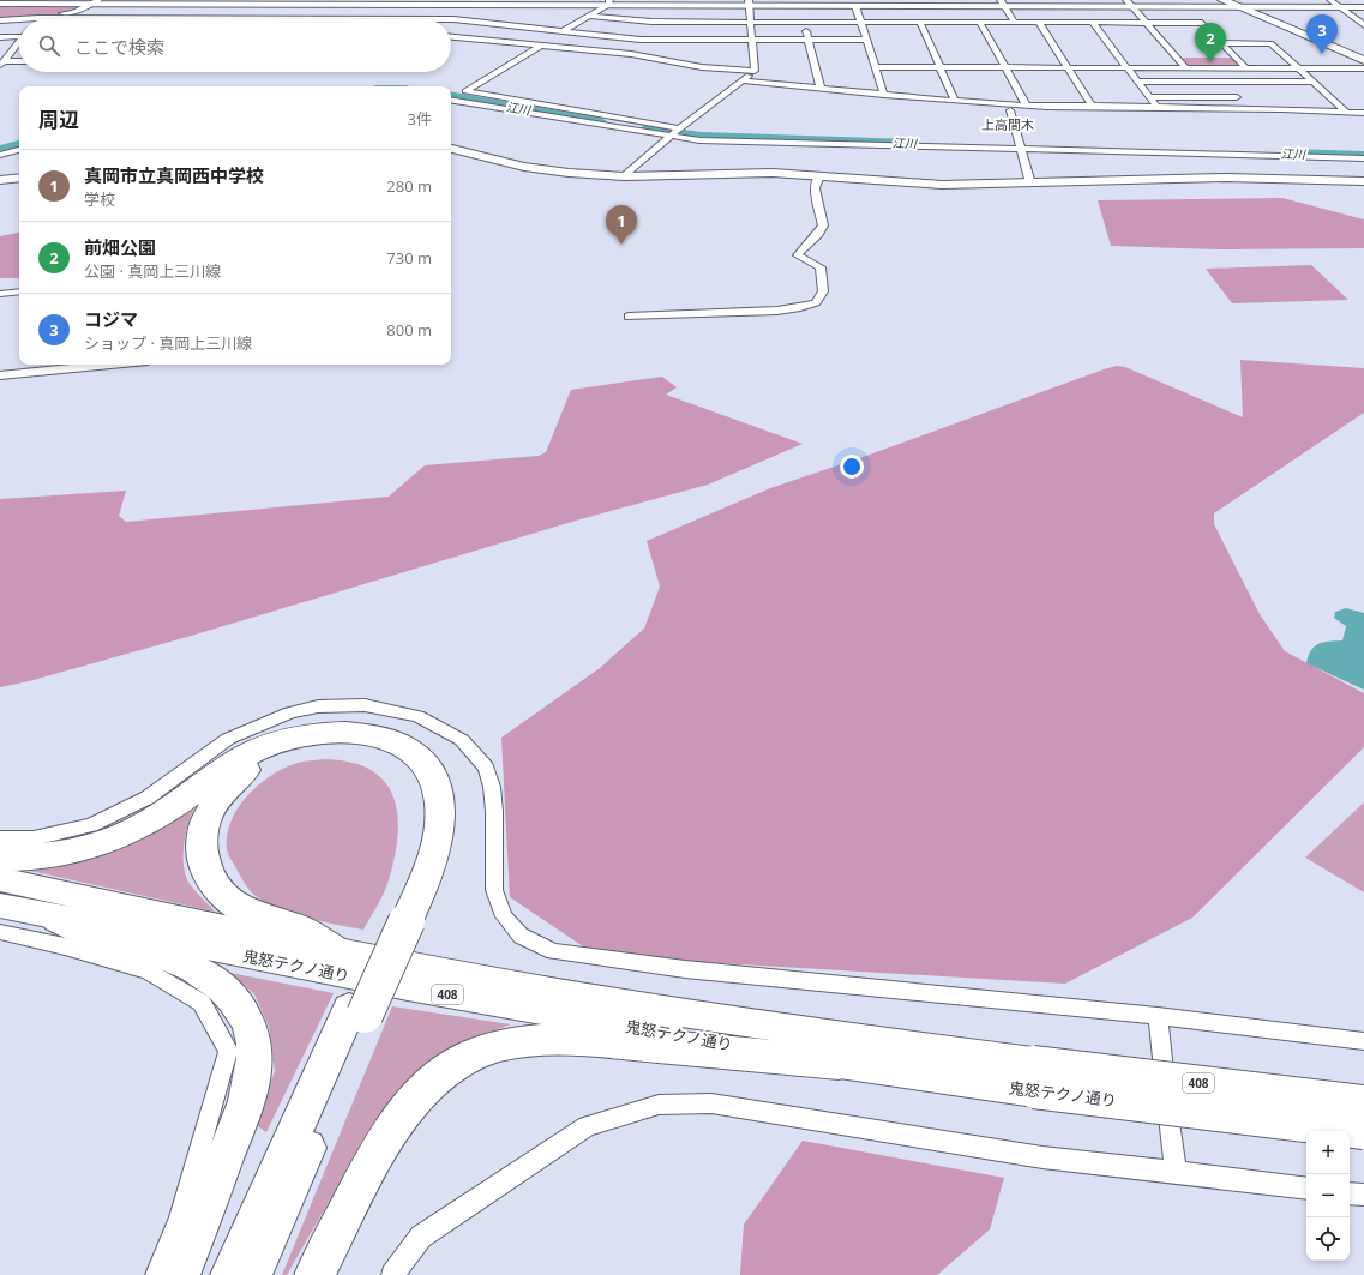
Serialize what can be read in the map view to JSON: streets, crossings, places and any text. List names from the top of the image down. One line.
{"streets":{"highway":["鬼怒テクノ通り","408"]},"districts":["上高間木"],"water":["江川"],"page":{"pins":["3","2","1"],"search":"ここで検索","heading":["周辺","3件"],"list":[{"mark":"1","name":"真岡市立真岡西中学校","note":"学校","value":"280 m"},{"mark":"2","name":"前畑公園","note":"公園 · 真岡上三川線","value":"730 m"},{"mark":"3","name":"コジマ","note":"ショップ · 真岡上三川線","value":"800 m"}],"map_buttons":["+","−"]}}
